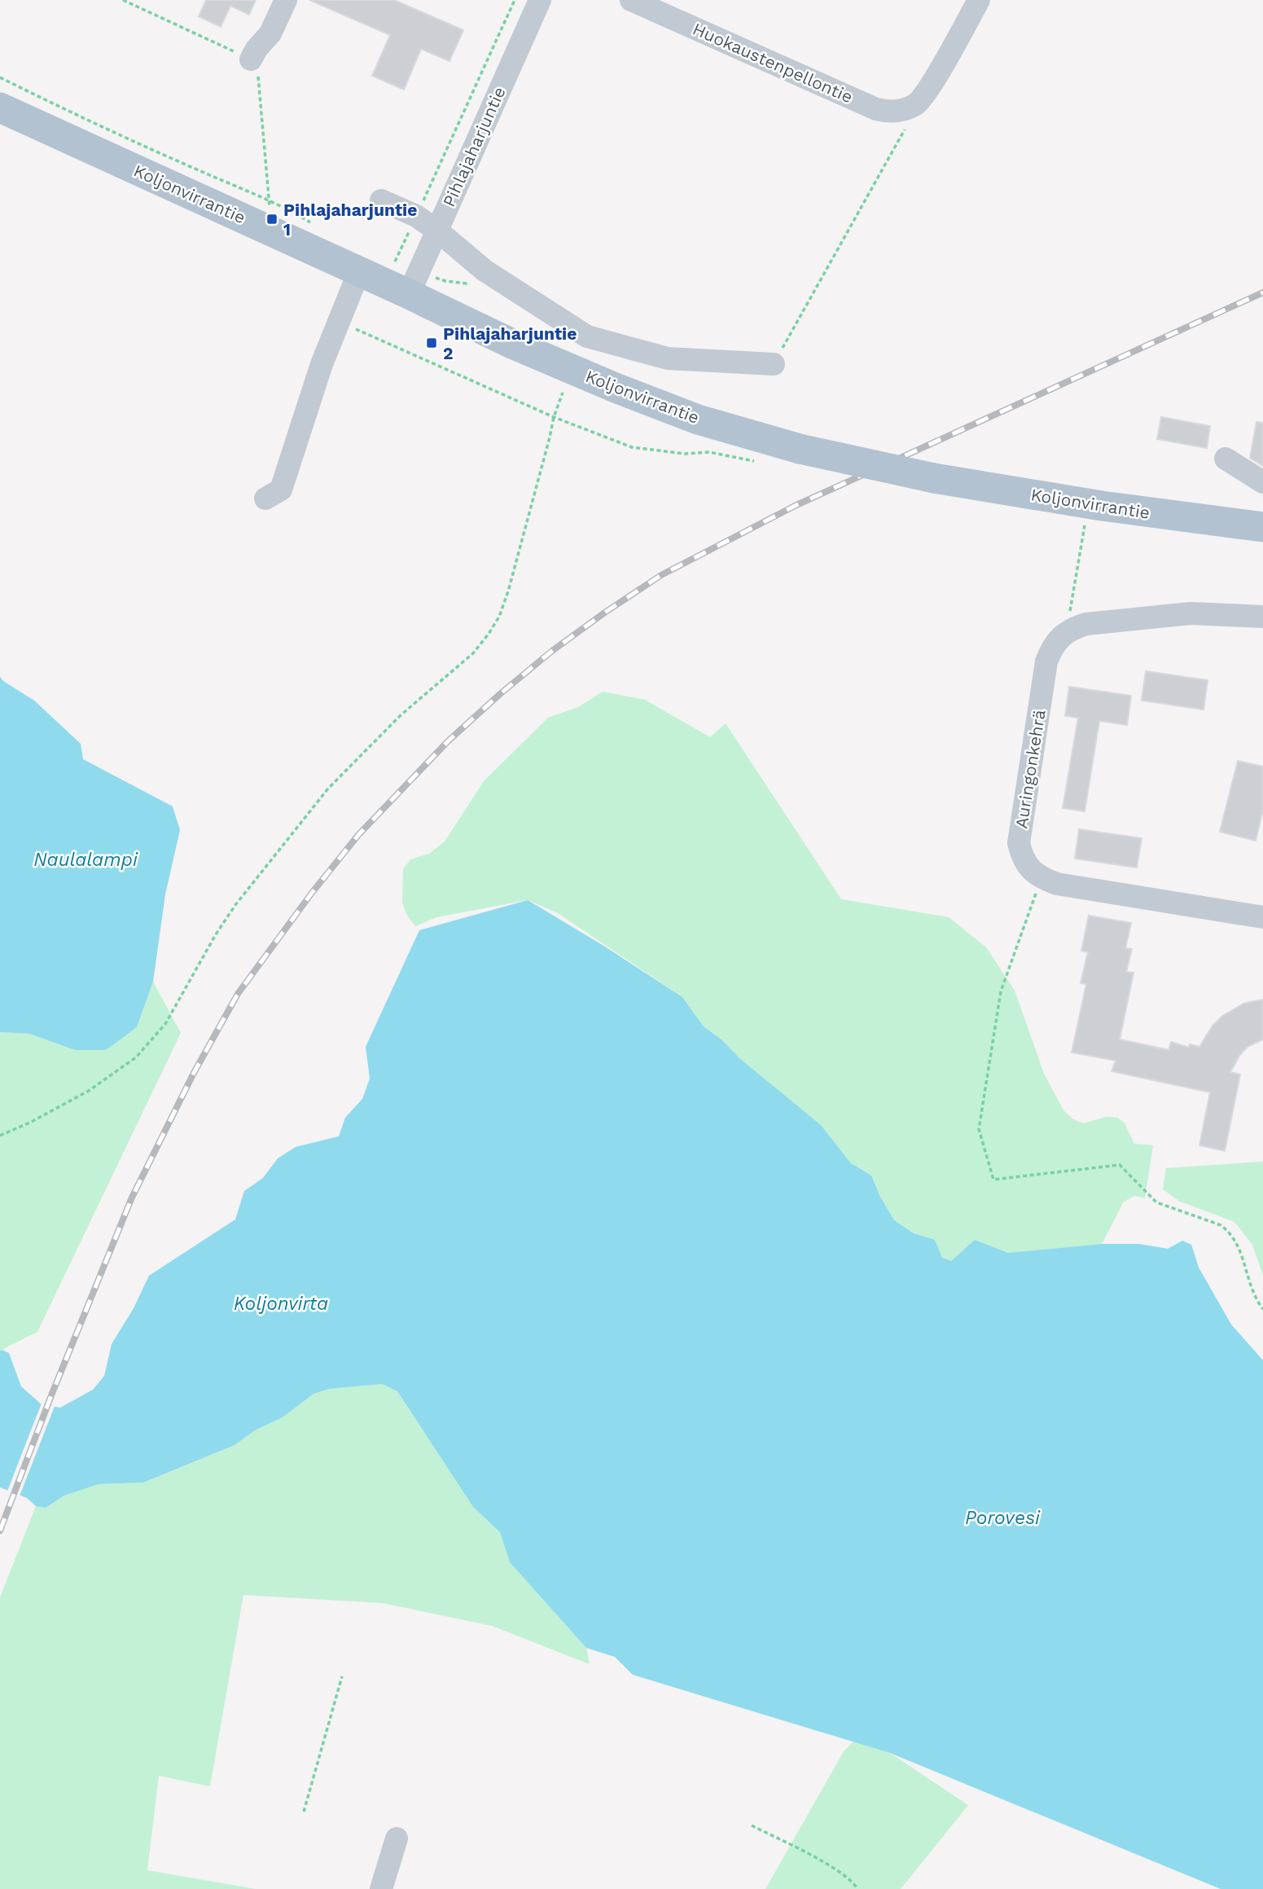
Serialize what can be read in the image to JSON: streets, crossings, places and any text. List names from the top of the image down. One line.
{"streets":{"main road":["Koljonvirrantie"],"street":["Huokaustenpellontie","Pihlajaharjuntie","Auringonkehrä"]},"crossings":[["Pihlajaharjuntie","Koljonvirrantie"]],"water":["Naulalampi","Koljonvirta","Porovesi"],"places":{"transit":["Pihlajaharjuntie 1","Pihlajaharjuntie 2"]}}
